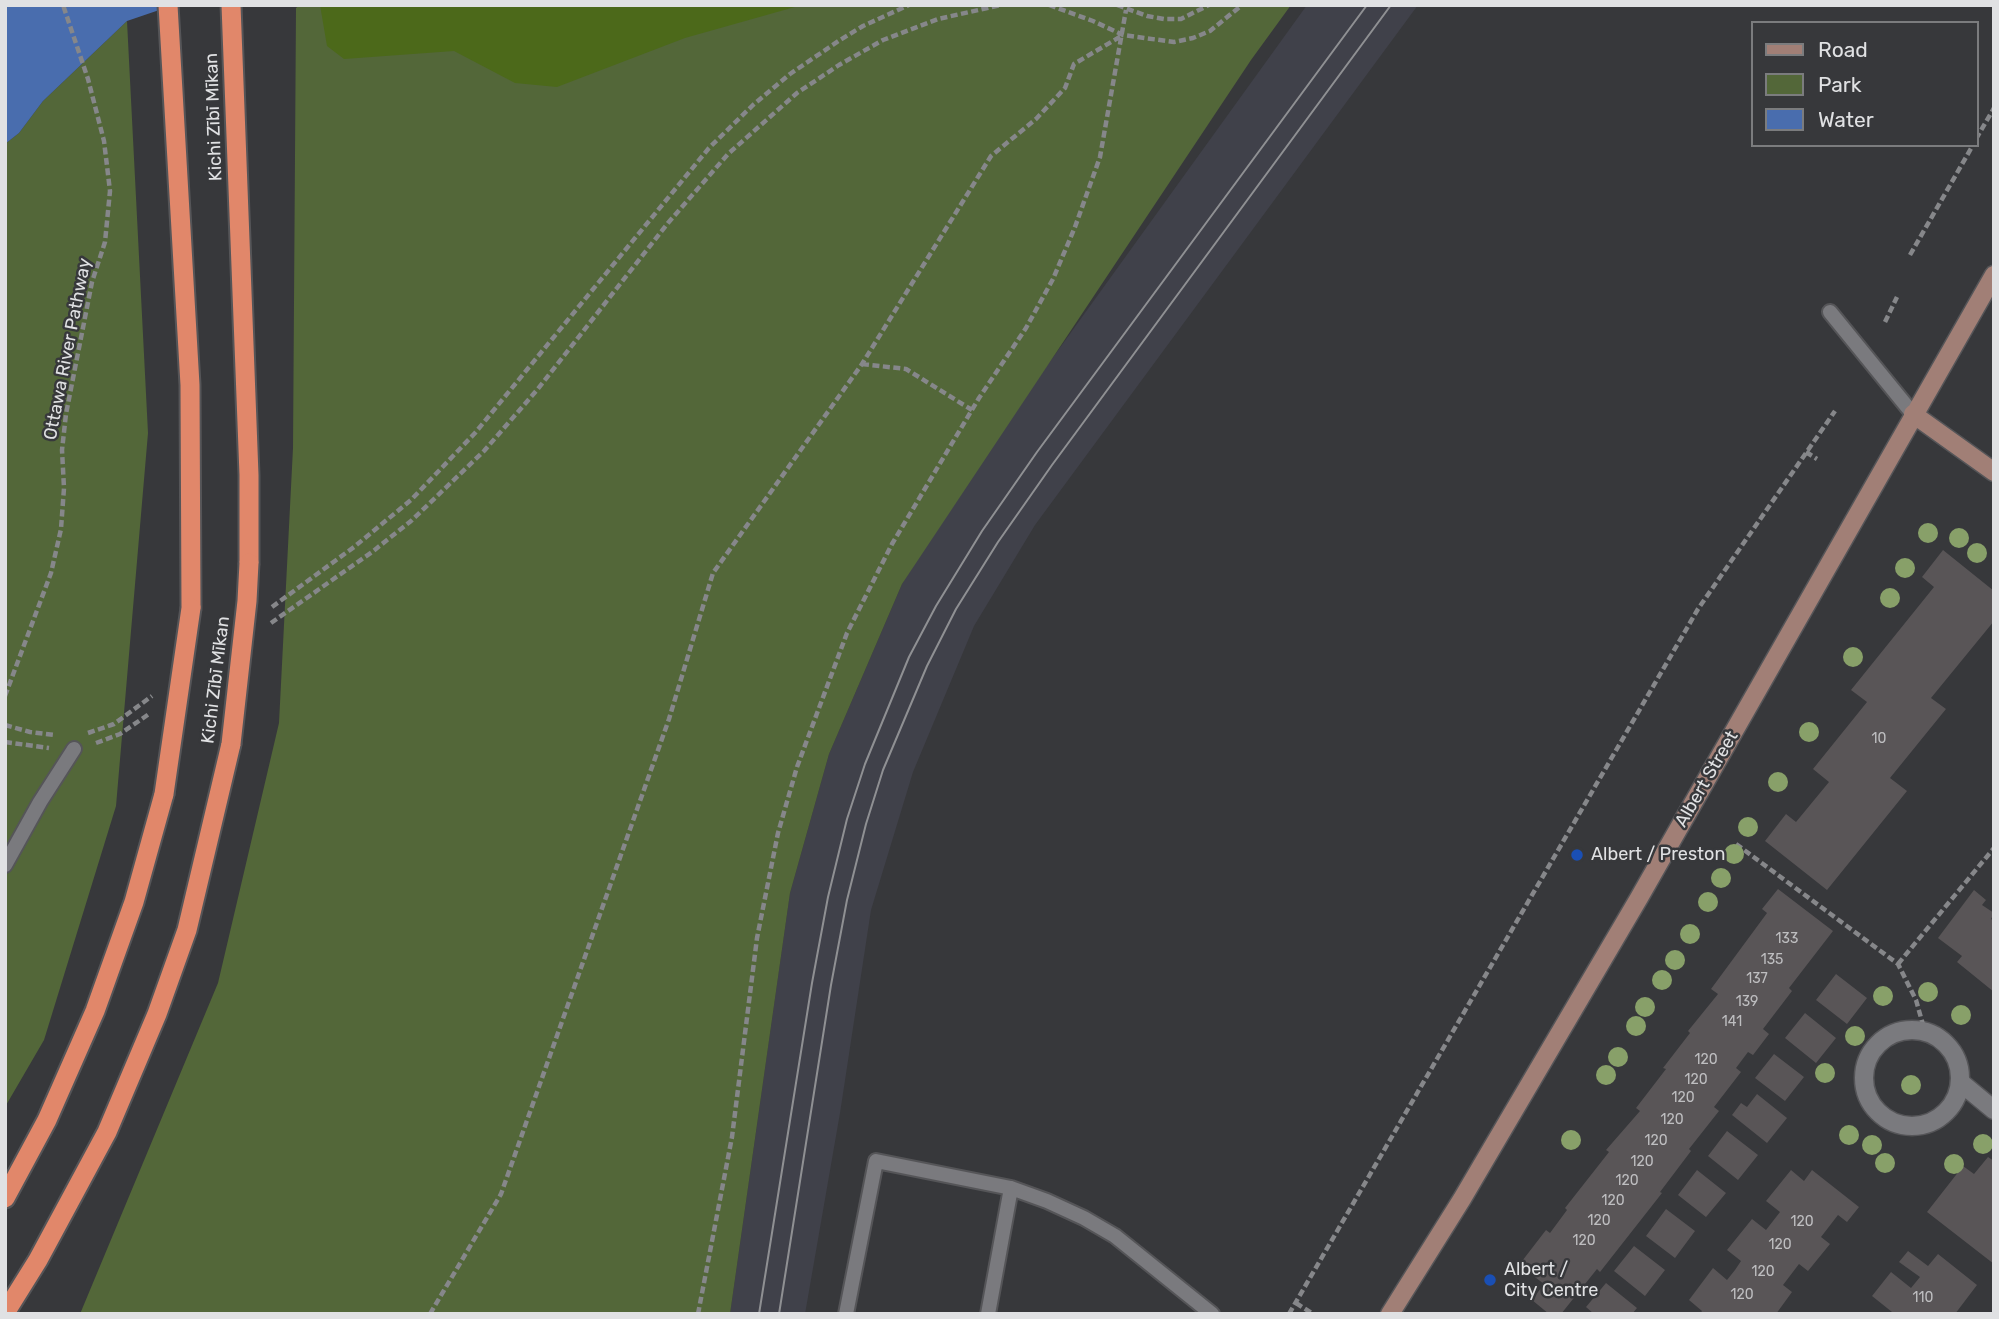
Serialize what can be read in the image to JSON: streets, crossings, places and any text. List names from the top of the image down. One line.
{"streets":{"highway":["Kichi Zībī Mīkan"],"main road":["Albert Street"],"path":["Ottawa River Pathway"]},"places":["Albert / Preston","Albert / City Centre"],"house_numbers":["10","133","135","137","139","141","120","120","120","120","120","120","120","120","120","120","120","120","120","120","110"],"legend":["Road","Park","Water"]}
